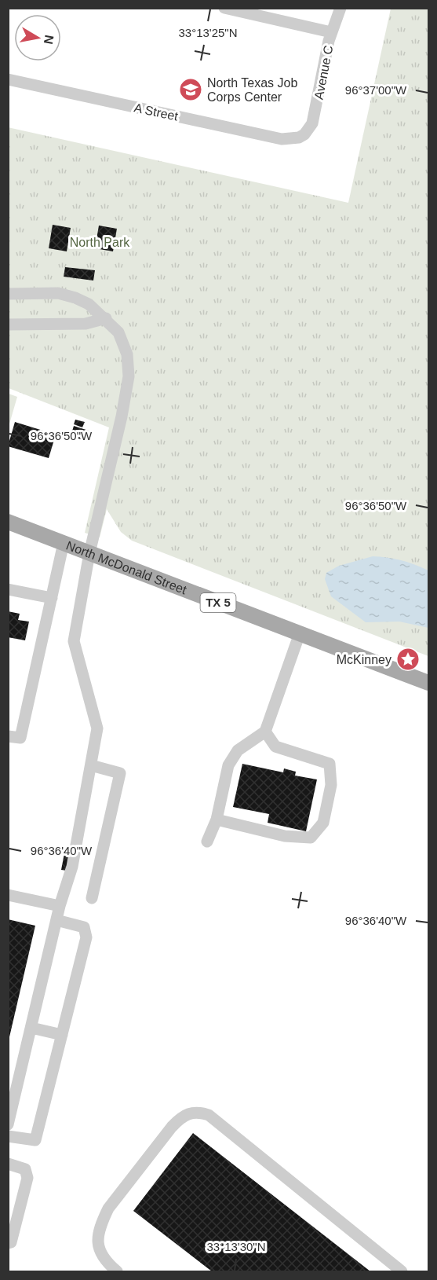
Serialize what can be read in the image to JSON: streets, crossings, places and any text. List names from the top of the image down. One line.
{"streets":{"main road":["North McDonald Street","TX 5"],"street":["Avenue C","A Street"]},"crossings":[["Avenue C","A Street"]],"parks":["North Park"],"places":{"school or university":["North Texas Job Corps Center"],"place":["McKinney"]},"north":"right","coordinates":["33°13'25\"N","96°37'00\"W","96°36'50\"W","96°36'40\"W","33°13'30\"N"]}
